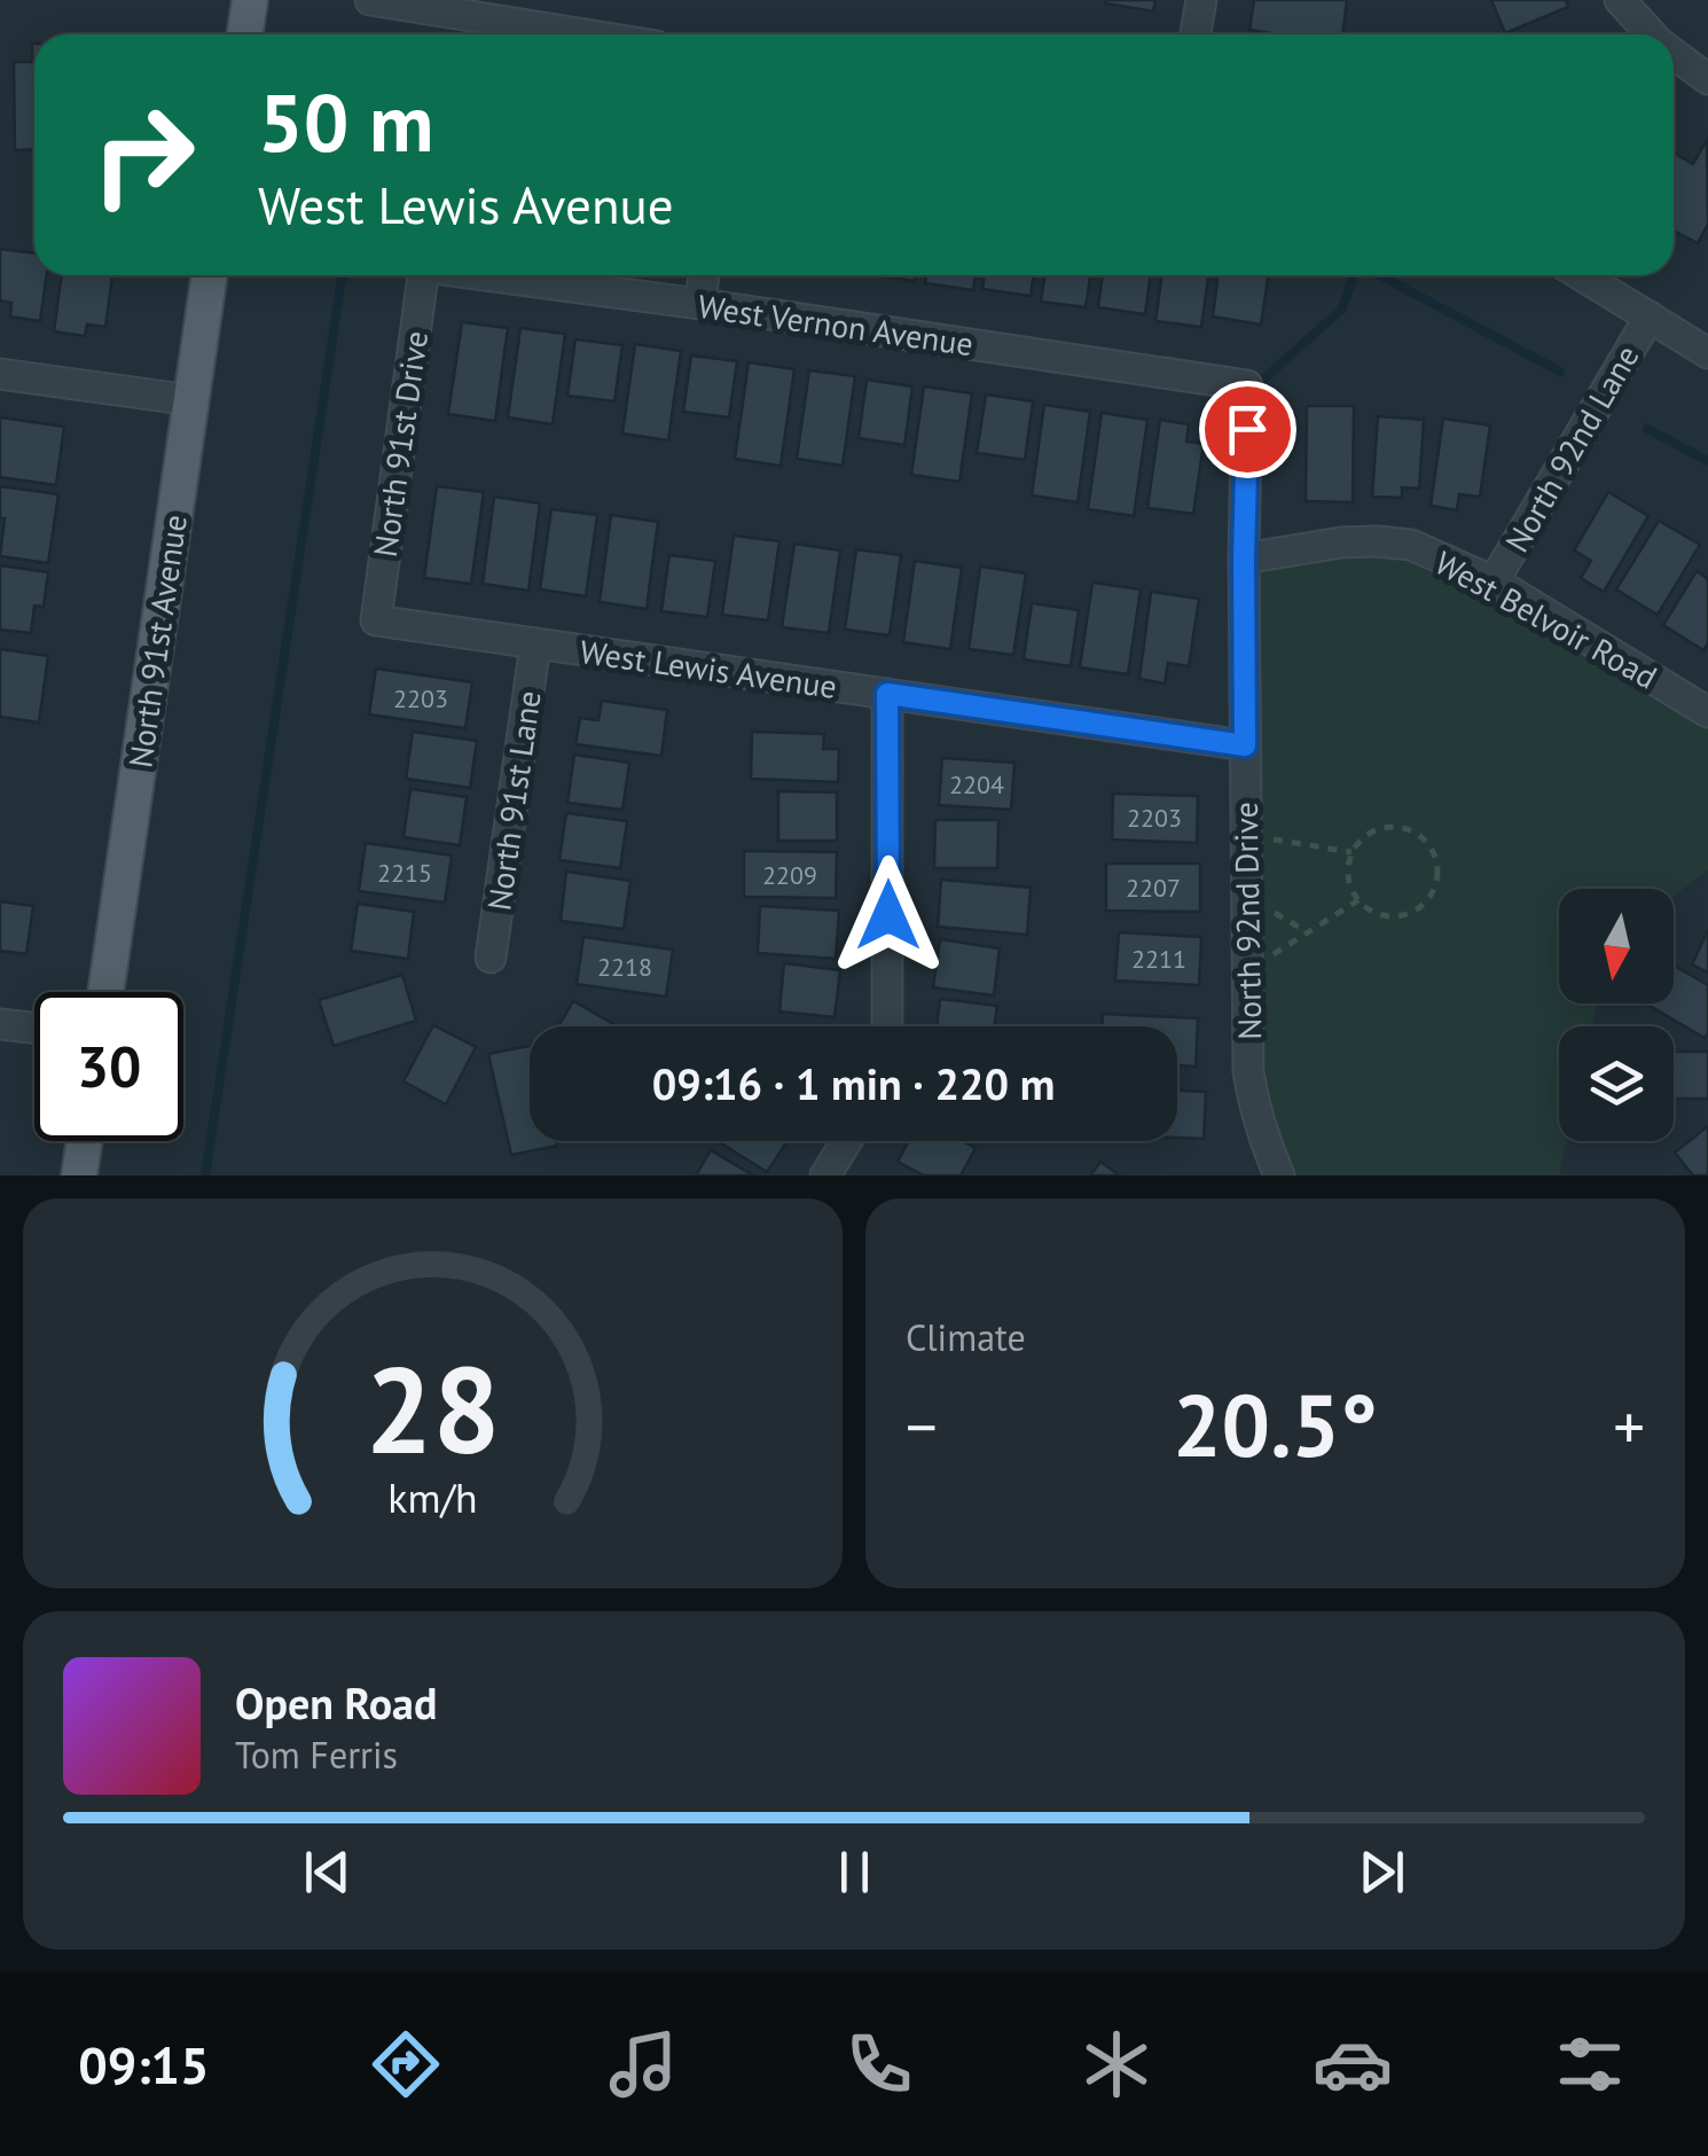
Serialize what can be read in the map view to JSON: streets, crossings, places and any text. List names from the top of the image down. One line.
{"streets":{"main road":["North 91st Avenue"],"street":["West Vernon Avenue","North 91st Drive","North 92nd Lane","West Belvoir Road","West Lewis Avenue","North 91st Lane","North 92nd Drive"]},"crossings":[["West Vernon Avenue","North 92nd Drive"],["North 91st Drive","West Lewis Avenue"],["North 92nd Lane","West Belvoir Road"],["West Belvoir Road","North 92nd Drive"],["West Lewis Avenue","North 91st Lane"],["West Lewis Avenue","North 92nd Drive"]],"house_numbers":["2203","2204","2203","2215","2209","2207","2211","2218"],"north":"bottom","page":{"turn":["50 m","West Lewis Avenue"],"limit":"30","trip":"09:16 · 1 min · 220 m","tile":"Climate","heat":["−","20.5°","+"],"song":["Open Road","Tom Ferris"],"tabs":"09:15","gauge":["28","km/h"]}}
